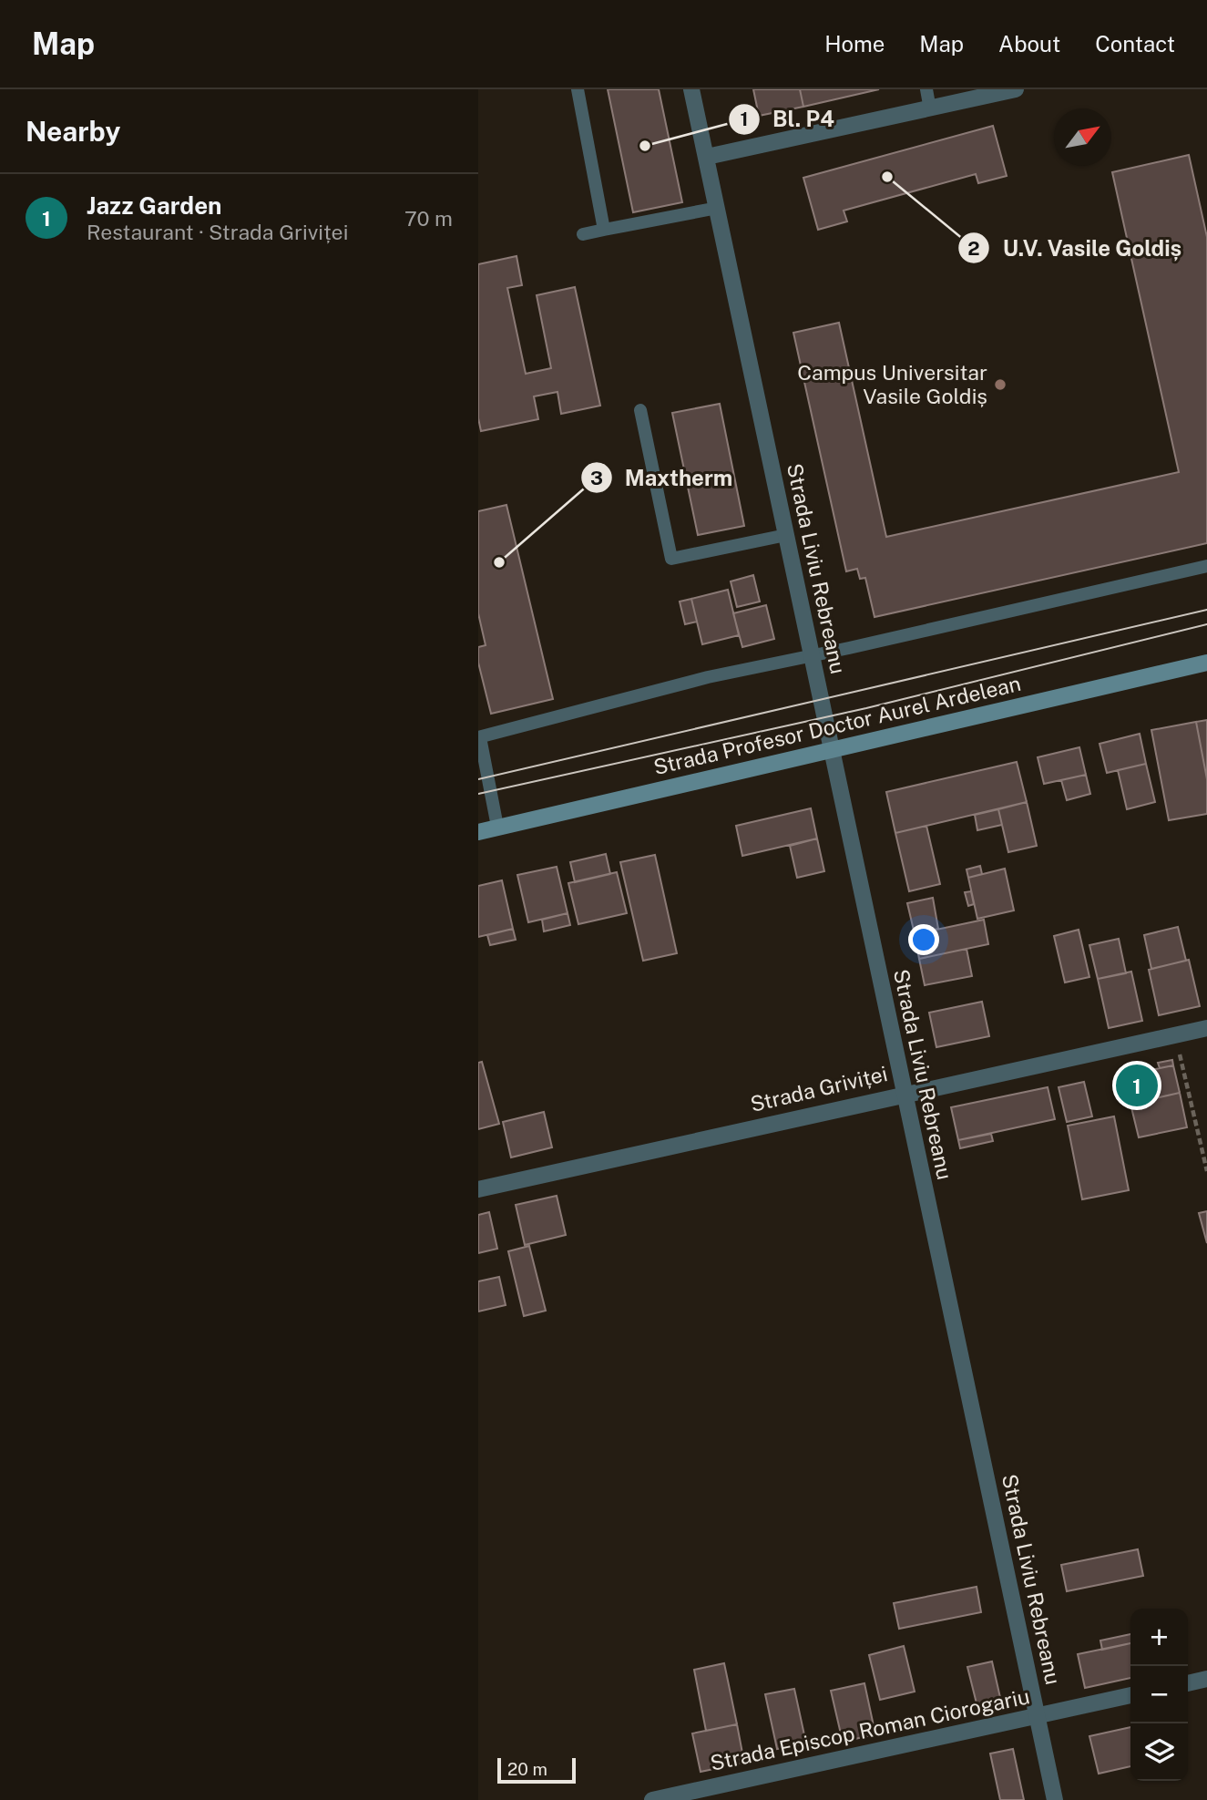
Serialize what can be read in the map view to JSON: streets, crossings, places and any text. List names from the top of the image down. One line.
{"streets":{"main road":["Strada Profesor Doctor Aurel Ardelean"],"street":["Strada Liviu Rebreanu","Strada Griviței","Strada Episcop Roman Ciorogariu"]},"crossings":[["Strada Liviu Rebreanu","Strada Profesor Doctor Aurel Ardelean"],["Strada Liviu Rebreanu","Strada Griviței"],["Strada Liviu Rebreanu","Strada Episcop Roman Ciorogariu"]],"places":["Bl. P4","U.V. Vasile Goldiș","Campus Universitar Vasile Goldiș","Maxtherm"],"scale_bar":"20 m","north":"top right","page":{"header":"Map","nav":["Home","Map","About","Contact"],"heading":"Nearby","list":[{"mark":"1","name":"Jazz Garden","note":"Restaurant · Strada Griviței","value":"70 m"}],"pins":"1","map_buttons":["+","−"],"scale":"20 m"}}
